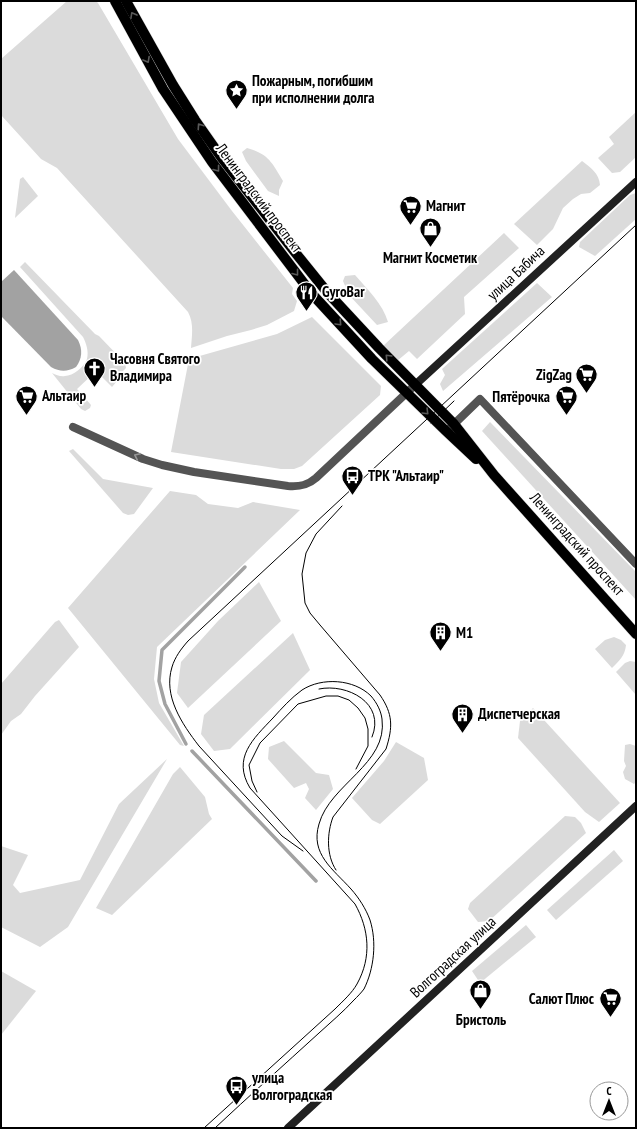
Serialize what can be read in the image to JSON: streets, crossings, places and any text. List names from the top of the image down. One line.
{"streets":{"main road":["Ленинградский проспект"],"street":["улица Бабича","Волгоградская улица"]},"crossings":[["Ленинградский проспект","улица Бабича"]],"places":{"place":["Пожарным, погибшим при исполнении долга"],"supermarket":["Магнит","ZigZag","Альтаир","Пятёрочка","Салют Плюс"],"shop":["Магнит Косметик","Бристоль"],"restaurant":["GyroBar"],"church":["Часовня Святого Владимира"],"bus stop":["ТРК \"Альтаир\"","улица Волгоградская"],"building":["М1","Диспетчерская"]},"north":"top"}
